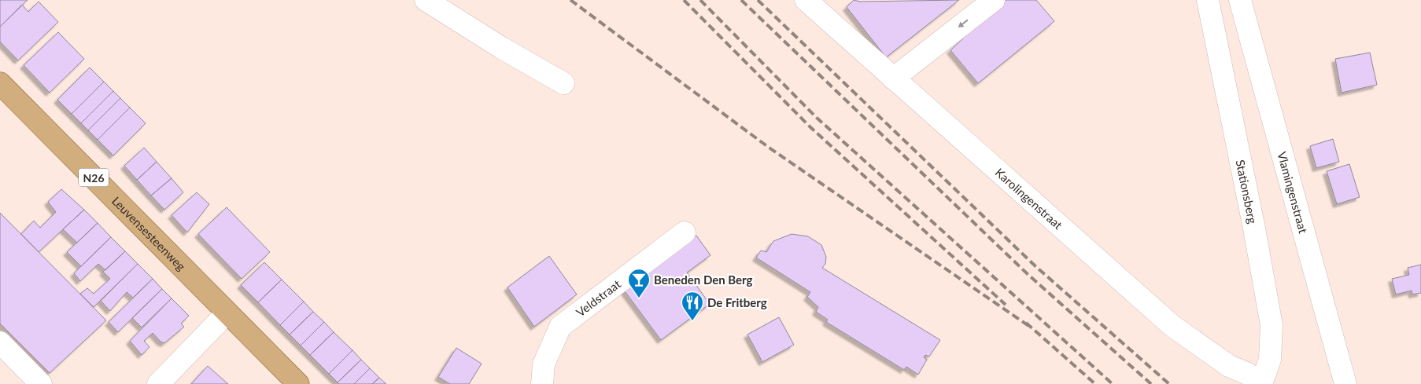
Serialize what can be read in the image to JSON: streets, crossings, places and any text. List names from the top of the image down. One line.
{"streets":{"main road":["N26","Leuvensesteenweg"],"street":["Stationsberg","Vlamingenstraat","Karolingenstraat","Veldstraat"]},"crossings":[["Stationsberg","Karolingenstraat"]],"places":{"bar":["Beneden Den Berg"],"restaurant":["De Fritberg"]}}
